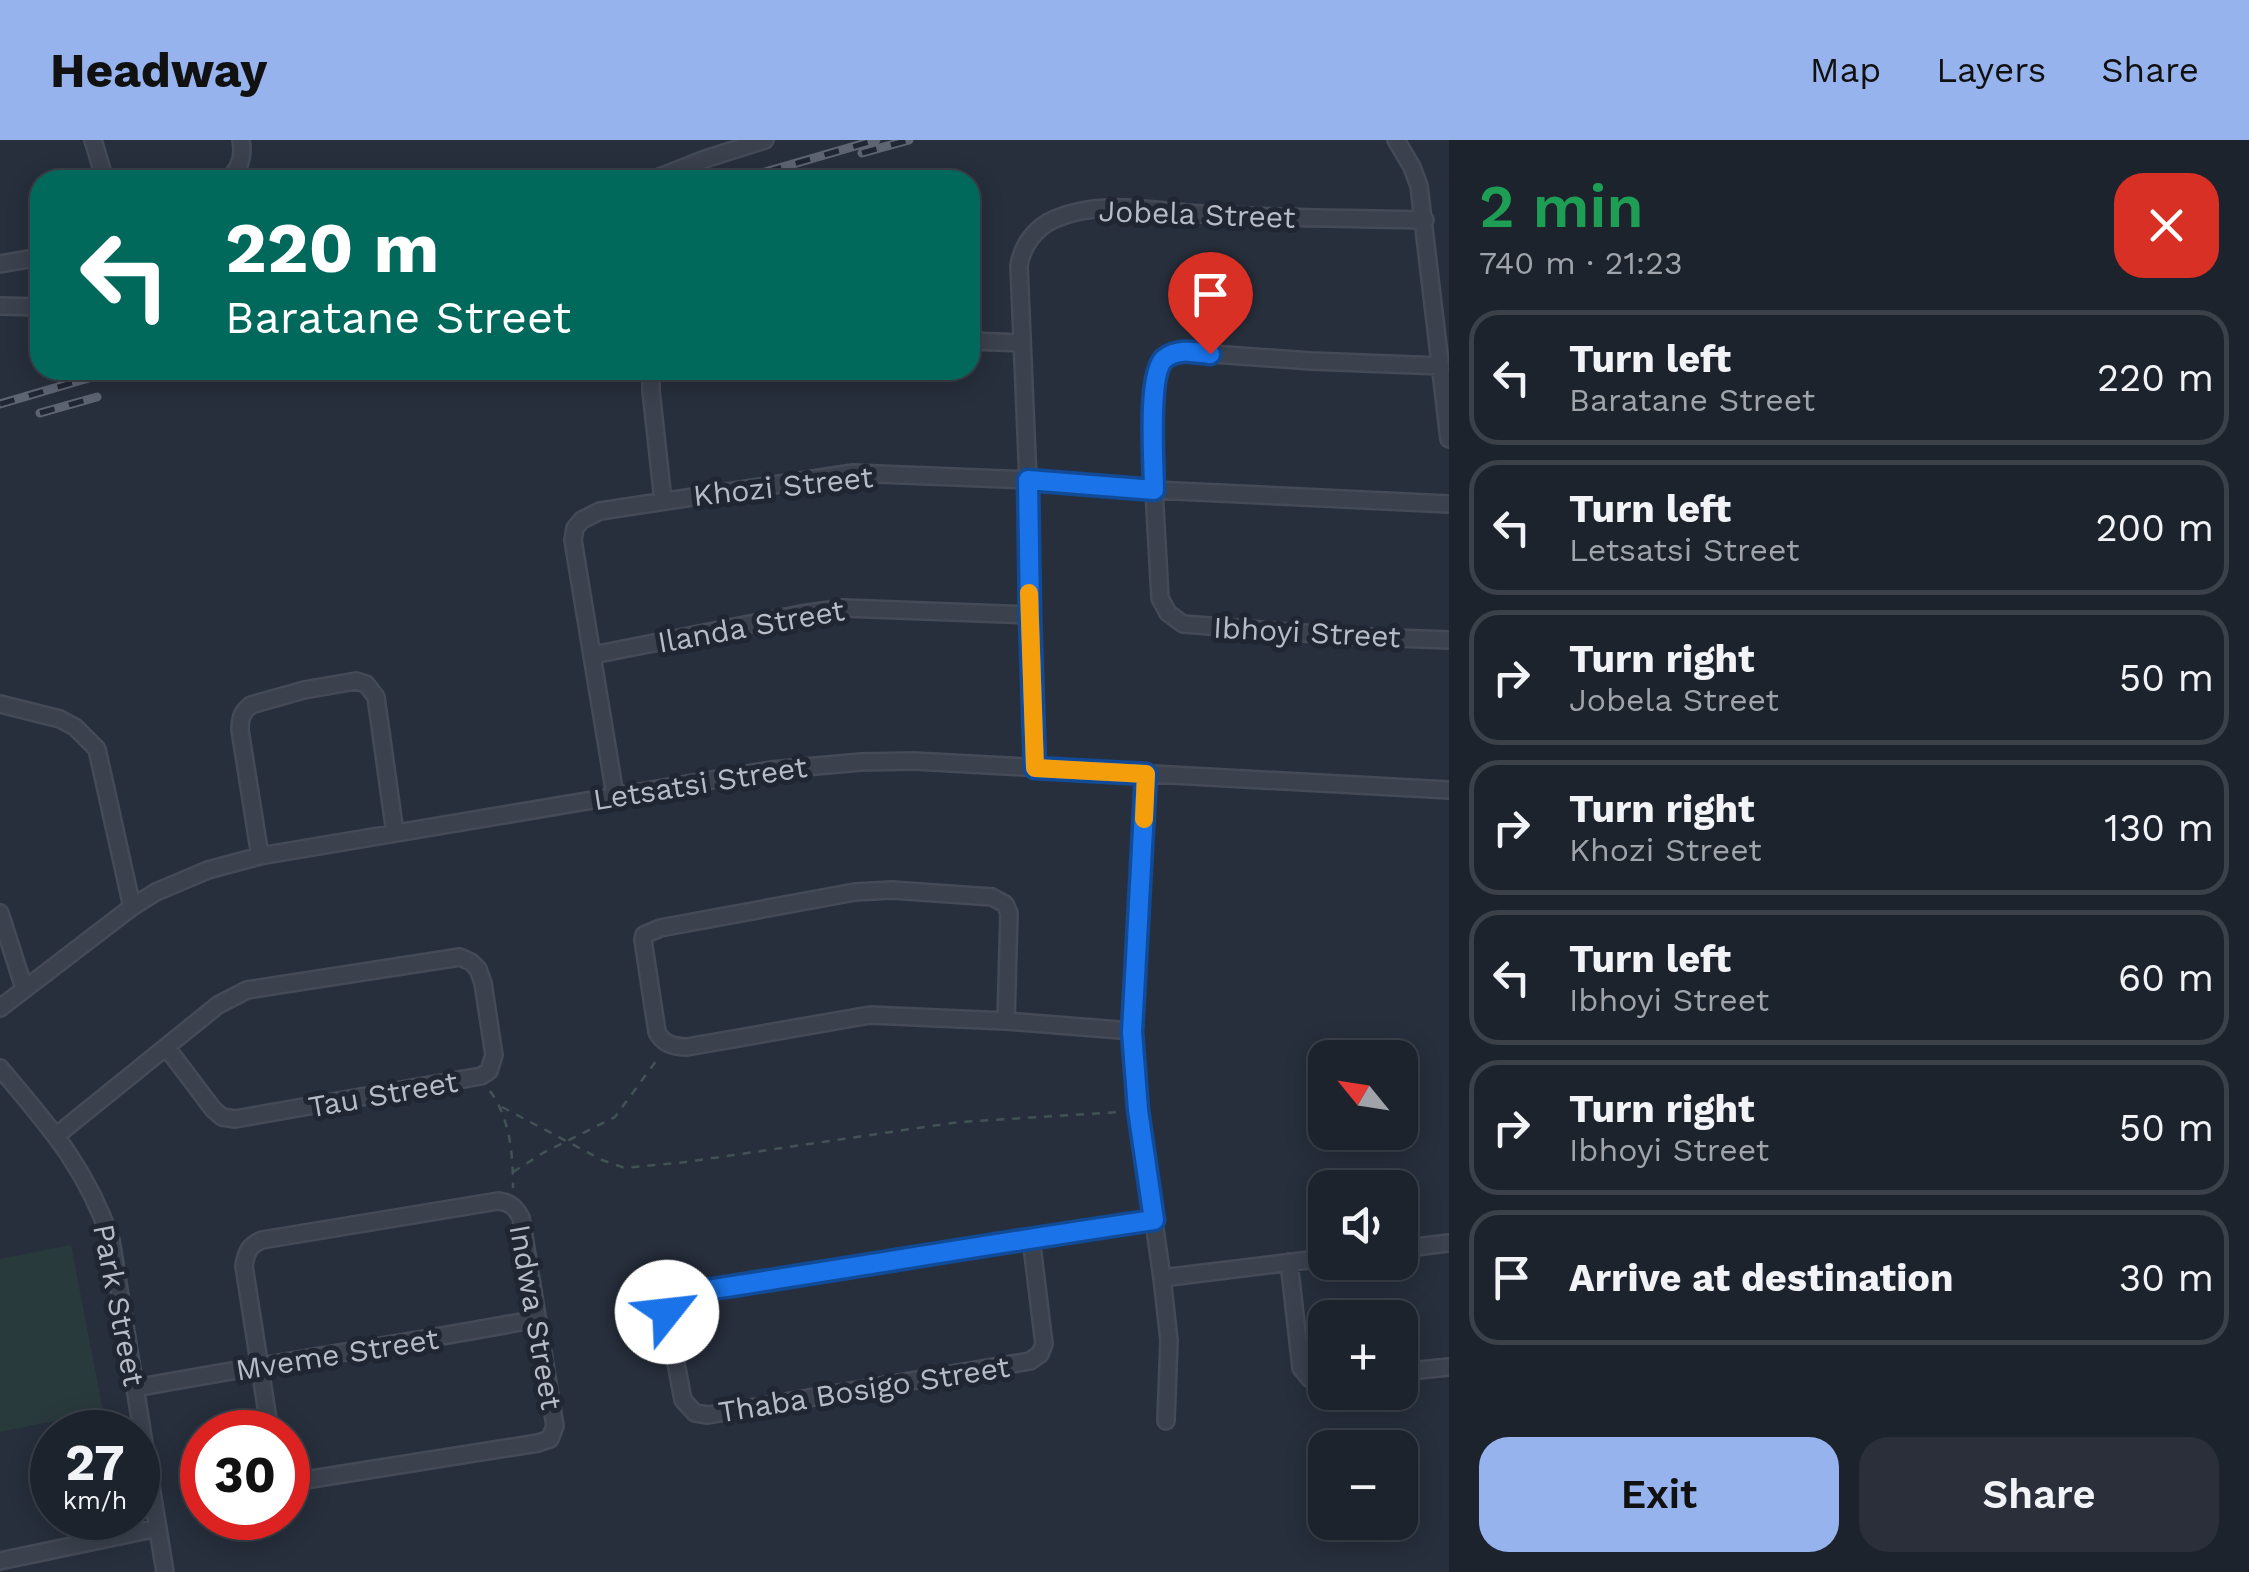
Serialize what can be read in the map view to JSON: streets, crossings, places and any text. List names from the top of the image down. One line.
{"streets":{"street":["Jobela Street","Khozi Street","Ilanda Street","Ibhoyi Street","Letsatsi Street","Tau Street","Park Street","Indwa Street","Mveme Street","Thaba Bosigo Street"]},"crossings":[["Jobela Street","Khozi Street"],["Jobela Street","Ilanda Street"],["Jobela Street","Letsatsi Street"],["Khozi Street","Ilanda Street"],["Khozi Street","Ibhoyi Street"],["Khozi Street","Letsatsi Street"],["Tau Street","Park Street"],["Park Street","Mveme Street"],["Indwa Street","Mveme Street"]],"north":"top left","page":{"header":"Headway","nav":["Map","Layers","Share"],"heading":["2 min","740 m · 21:23"],"turn":["220 m","Baratane Street"],"list":[{"name":"Turn left","note":"Baratane Street","value":"220 m"},{"name":"Turn left","note":"Letsatsi Street","value":"200 m"},{"name":"Turn right","note":"Jobela Street","value":"50 m"},{"name":"Turn right","note":"Khozi Street","value":"130 m"},{"name":"Turn left","note":"Ibhoyi Street","value":"60 m"},{"name":"Turn right","note":"Ibhoyi Street","value":"50 m"},{"name":"Arrive at destination","value":"30 m"}],"map_buttons":["+","−"],"speed":"27 km/h","limit":"30","buttons":["Exit","Share"]}}
